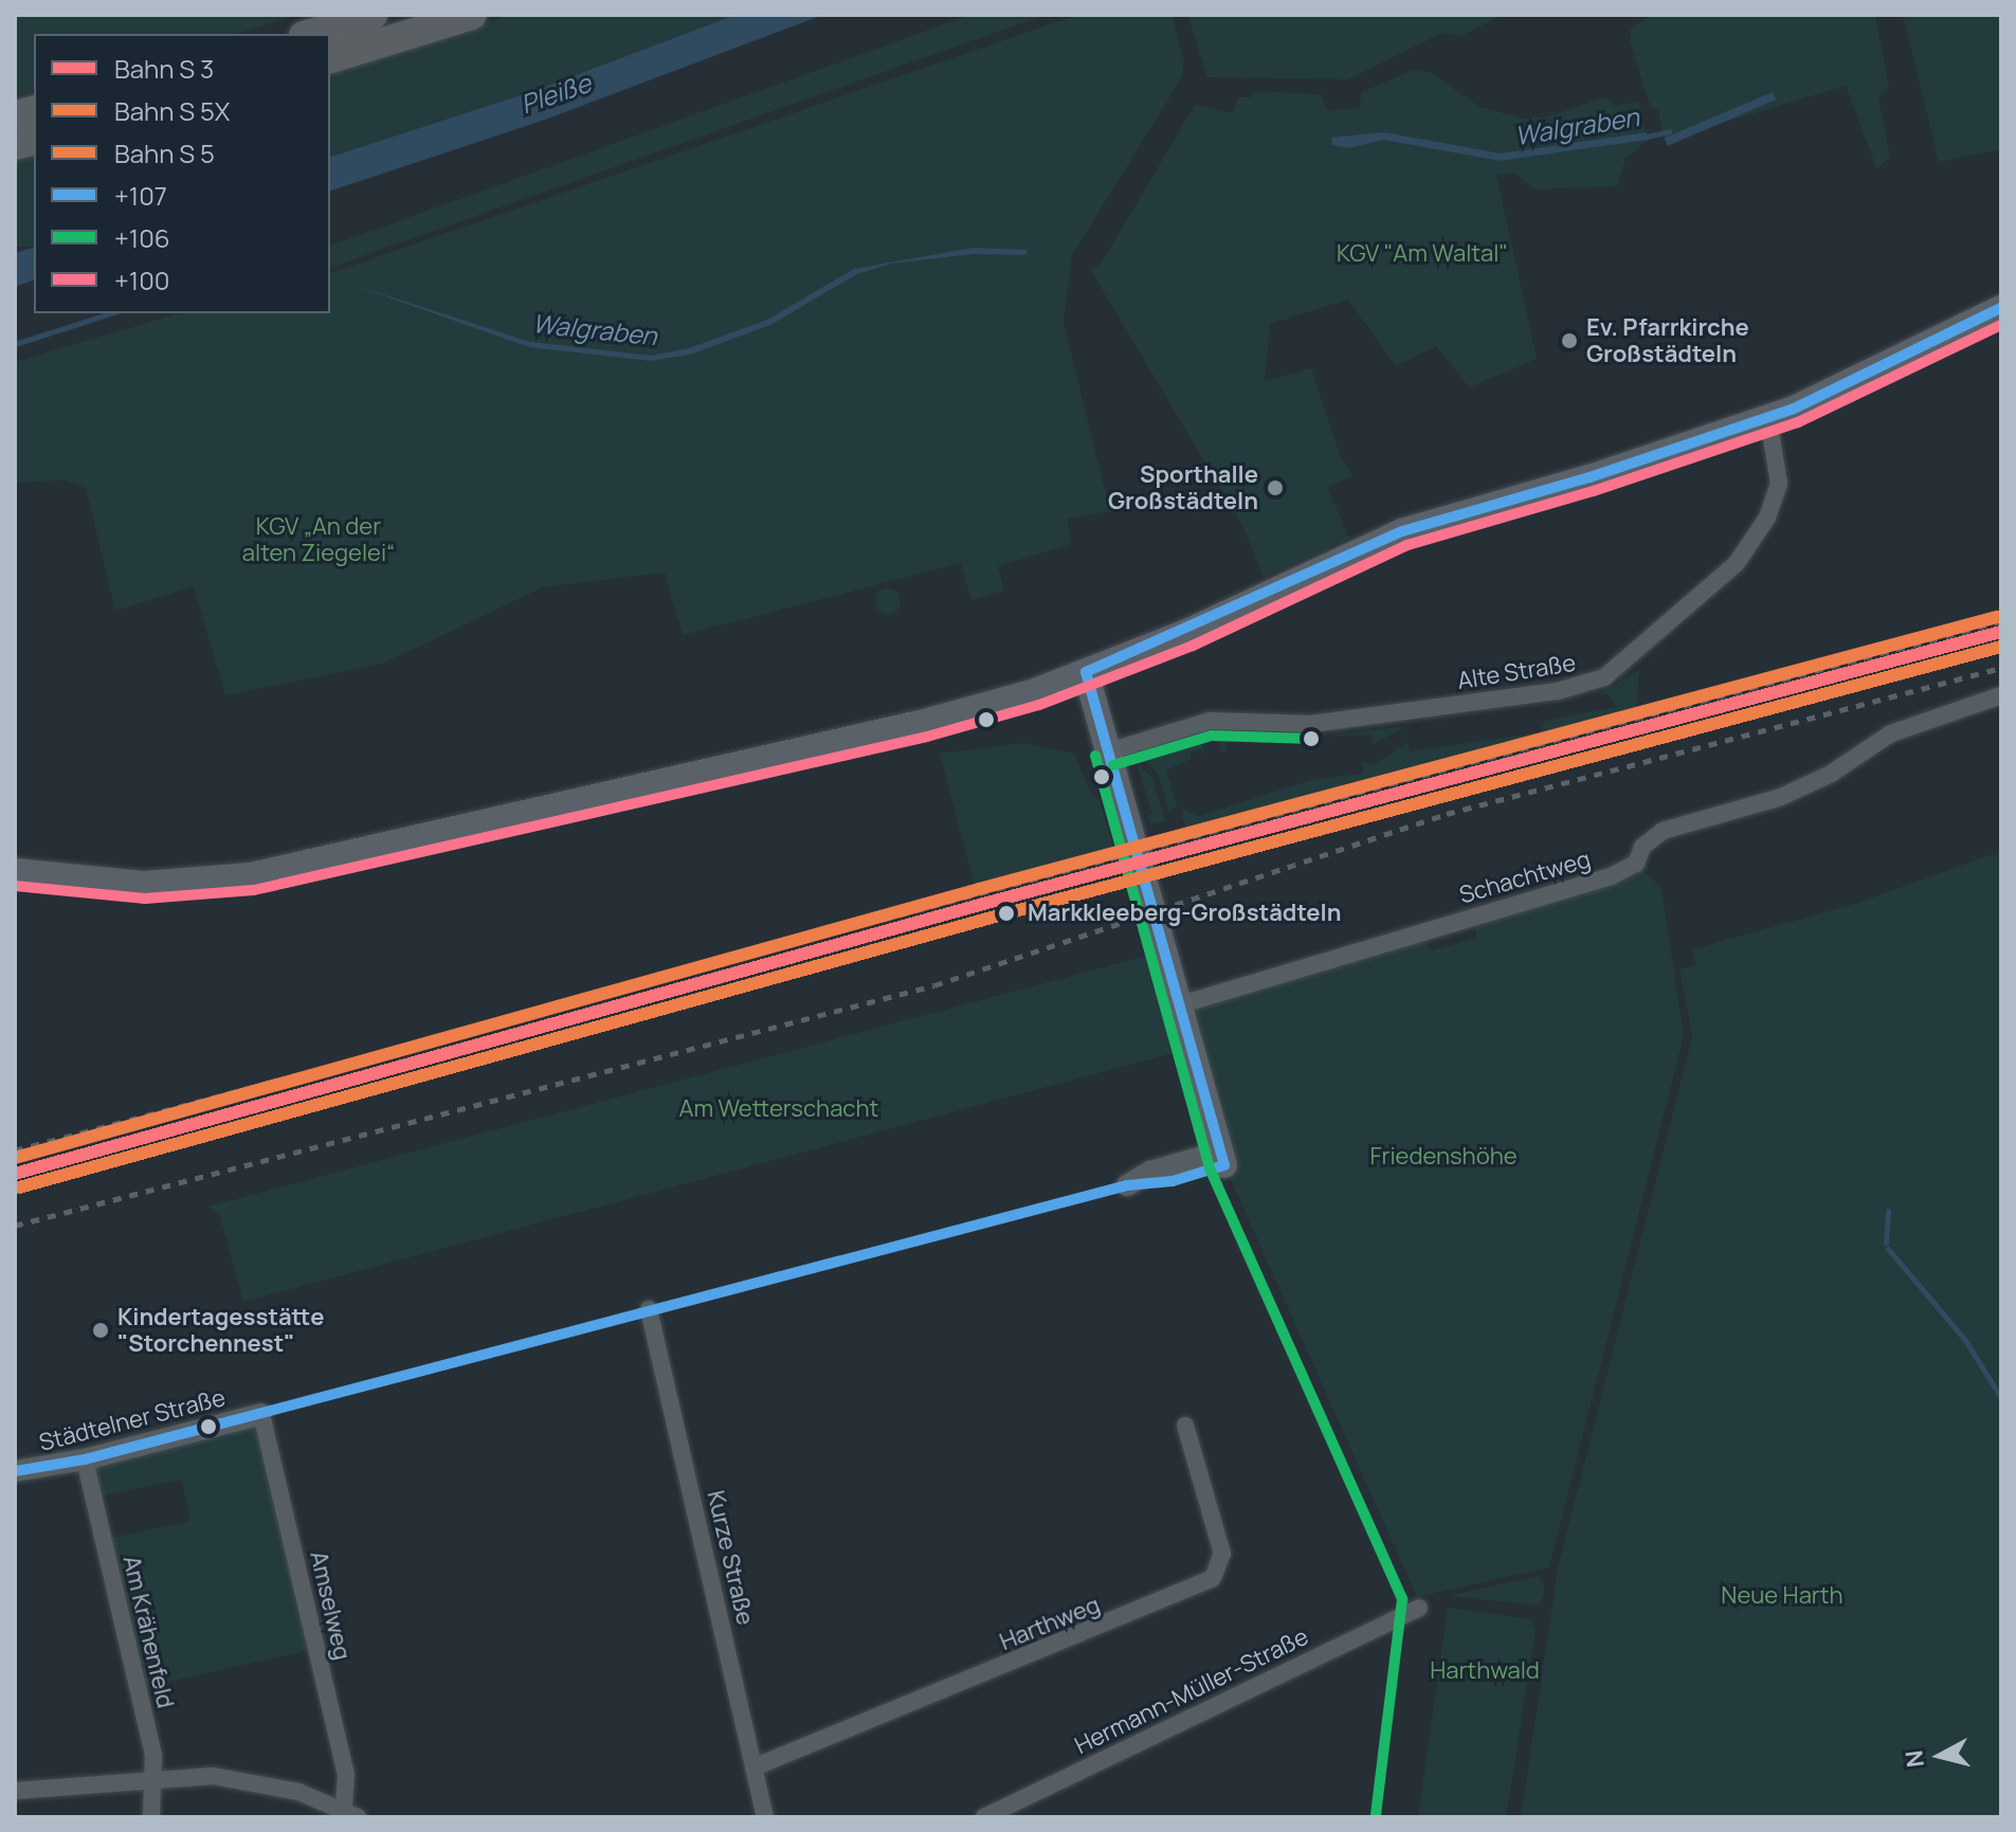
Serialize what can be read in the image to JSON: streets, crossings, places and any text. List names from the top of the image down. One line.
{"streets":{"street":["Alte Straße","Schachtweg","Städtelner Straße","Kurze Straße","Amselweg","Harthweg","Am Krähenfeld","Hermann-Müller-Straße"]},"crossings":[["Städtelner Straße","Amselweg"],["Städtelner Straße","Am Krähenfeld"],["Kurze Straße","Harthweg"]],"water":["Pleiße","Walgraben"],"parks":["KGV \"Am Waltal\"","KGV „An der alten Ziegelei“","Am Wetterschacht","Friedenshöhe","Neue Harth","Harthwald"],"places":["Ev. Pfarrkirche Großstädteln","Sporthalle Großstädteln","Markkleeberg-Großstädteln","Kindertagesstätte \"Storchennest\""],"lines":["transit line +107","transit line +100","transit line +106"],"legend":["Bahn S 3","Bahn S 5X","Bahn S 5","+107","+106","+100"],"north":"left"}
